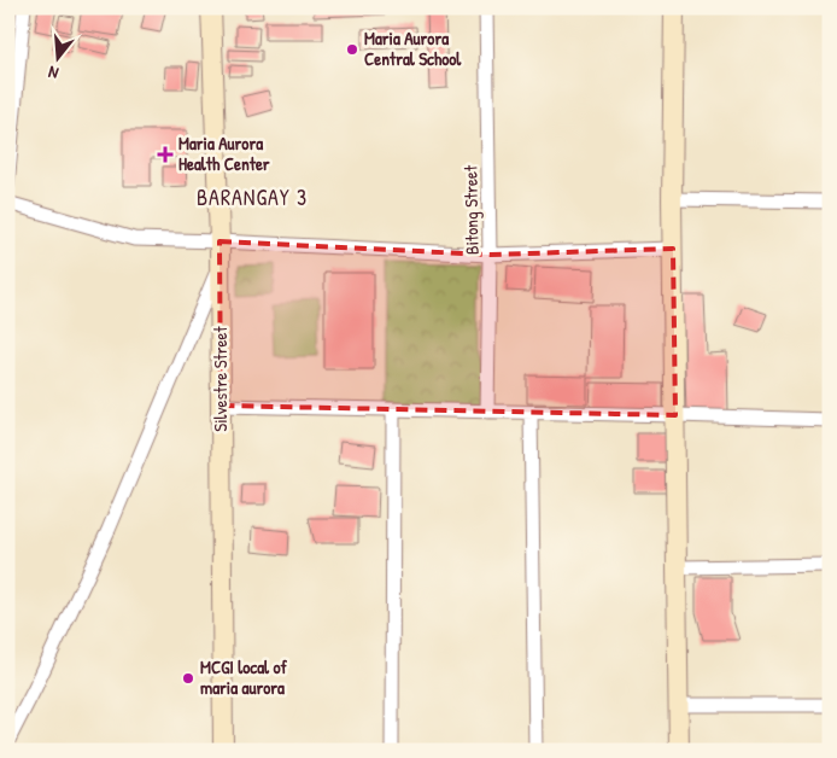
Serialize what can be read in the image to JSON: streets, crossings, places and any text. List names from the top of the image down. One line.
{"streets":{"street":["Bitong Street","Silvestre Street"]},"districts":["BARANGAY 3"],"places":{"other":["Maria Aurora Central School","MCGI local of maria aurora"],"health":["Maria Aurora Health Center"]},"north":"bottom"}
